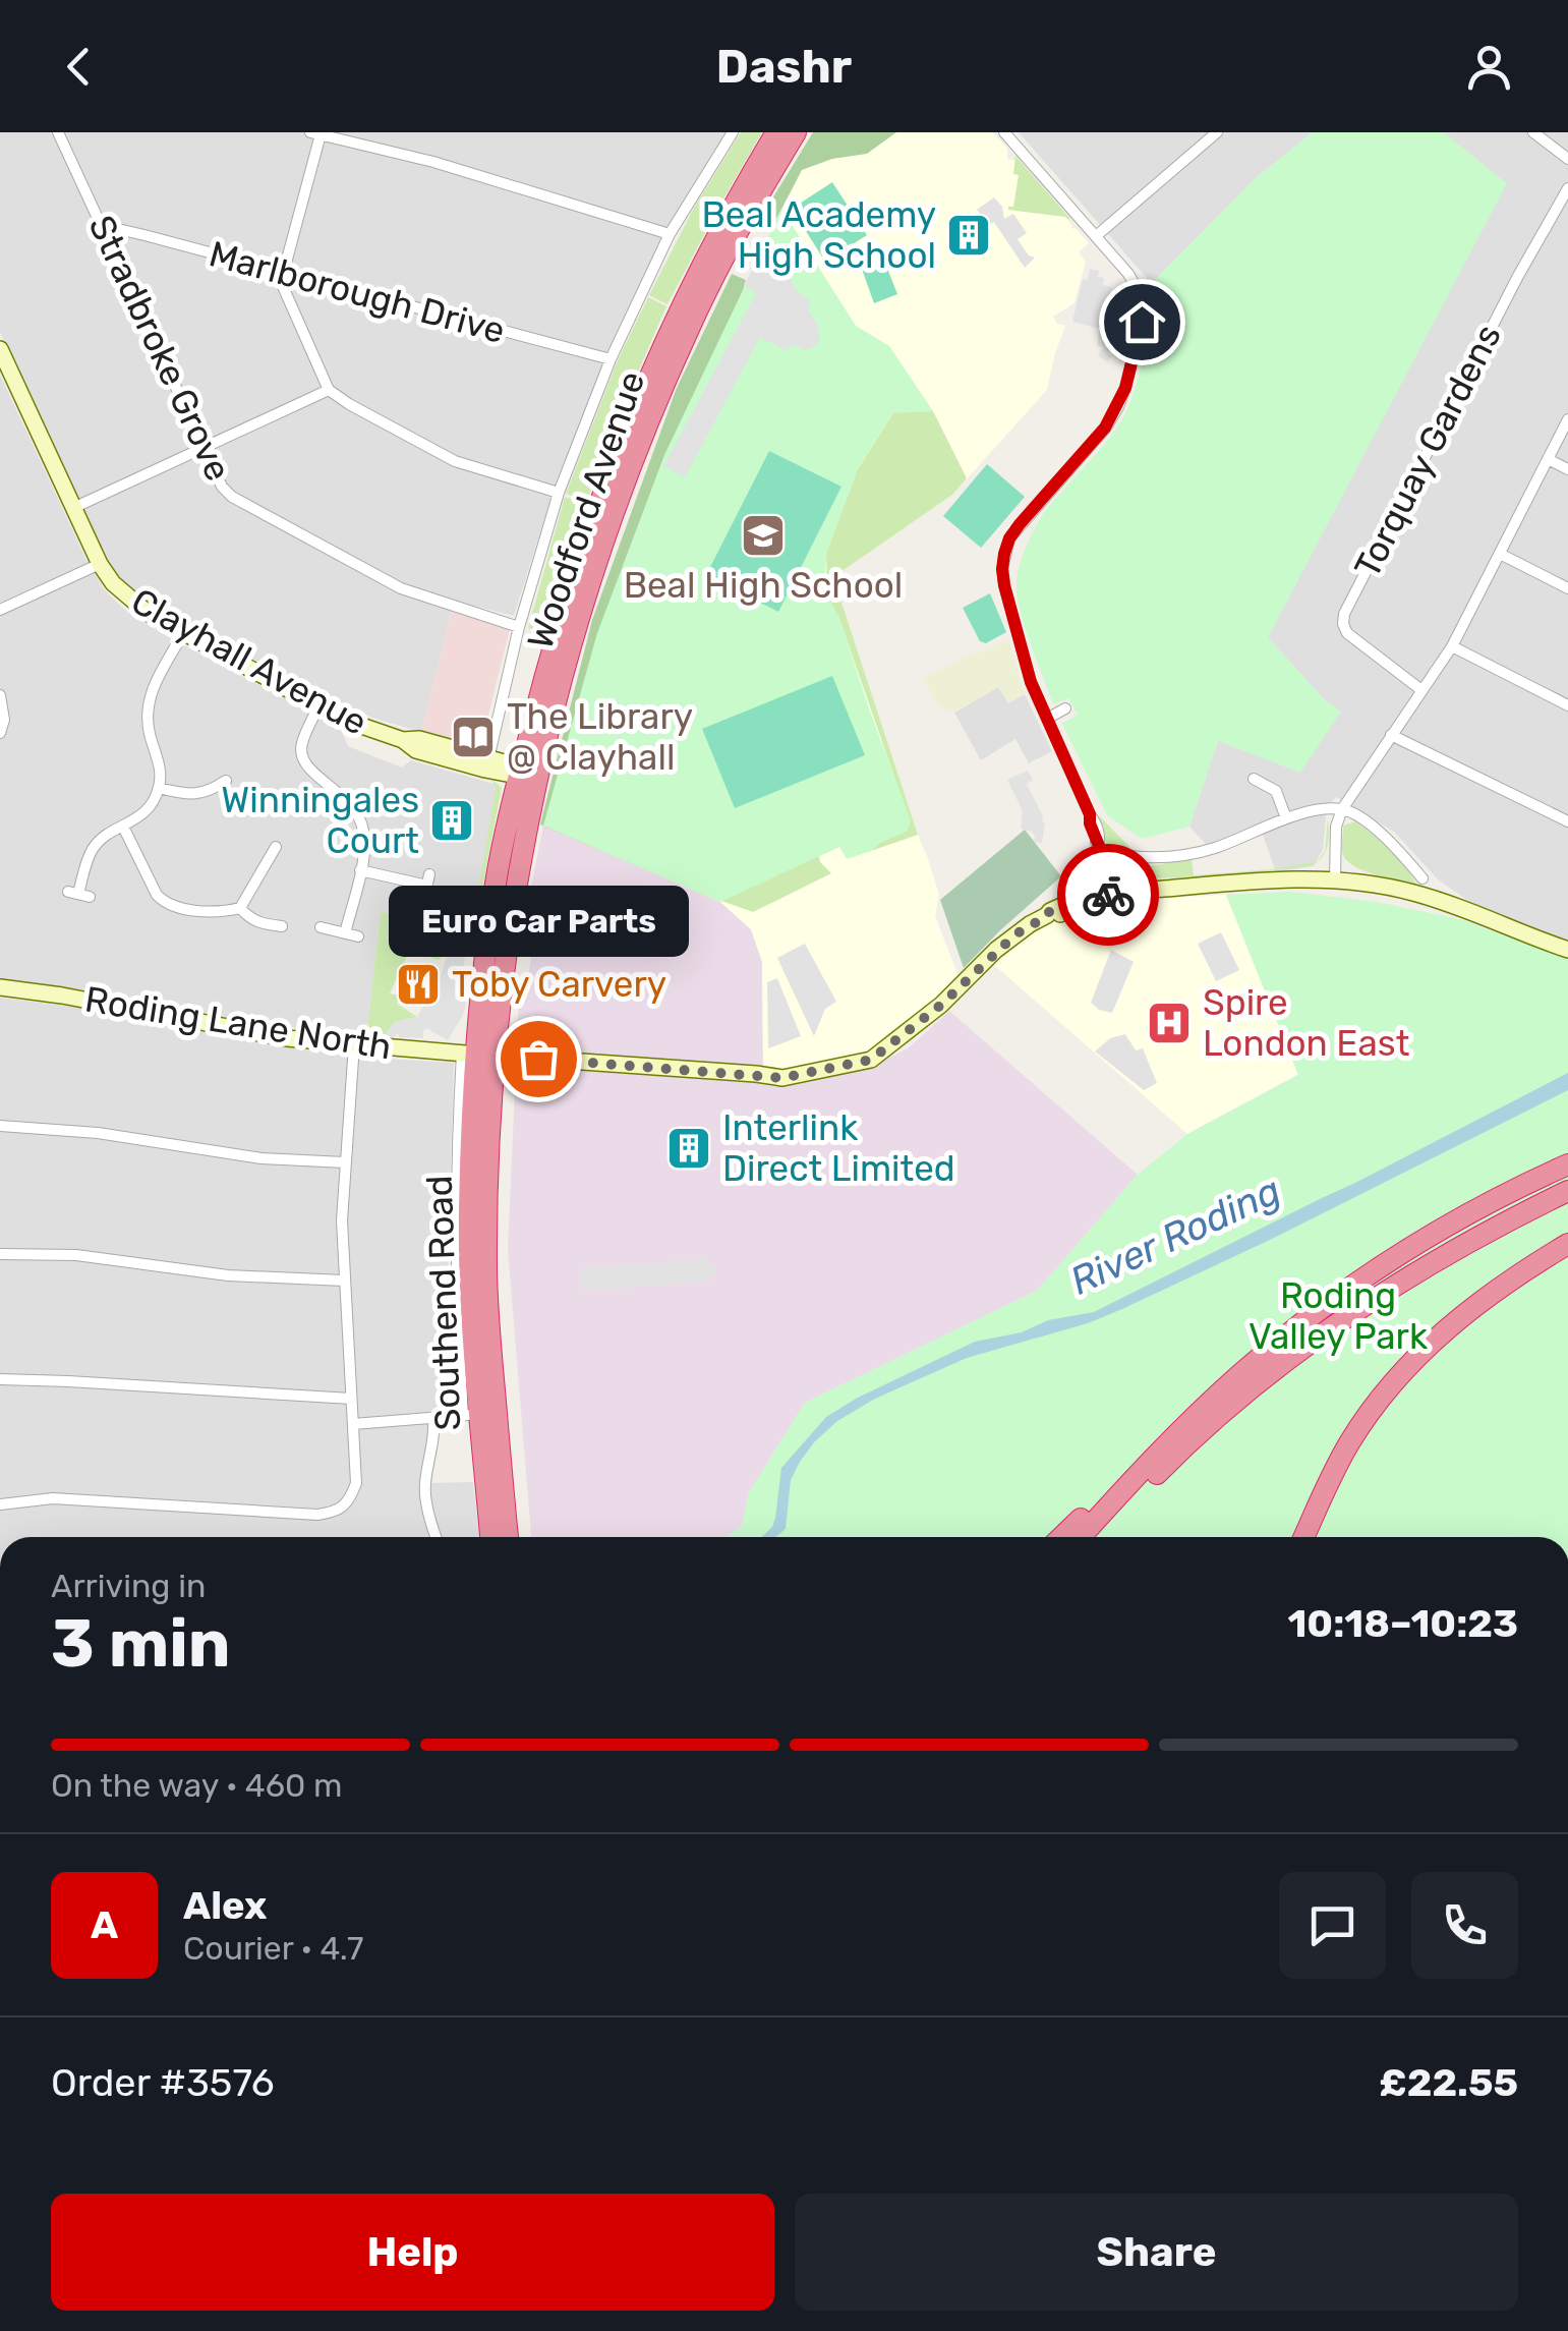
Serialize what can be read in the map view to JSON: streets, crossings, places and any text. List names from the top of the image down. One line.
{"streets":{"highway":["Woodford Avenue","Southend Road"],"street":["Marlborough Drive","Stradbroke Grove","Torquay Gardens","Clayhall Avenue","Roding Lane North"]},"crossings":[["Marlborough Drive","Stradbroke Grove"],["Woodford Avenue","Clayhall Avenue"],["Woodford Avenue","Roding Lane North"],["Woodford Avenue","Southend Road"],["Roding Lane North","Southend Road"]],"water":["River Roding"],"parks":["Roding Valley Park"],"places":{"building":["Beal Academy High School","Winningales Court","Interlink Direct Limited"],"school or university":["Beal High School"],"library":["The Library @ Clayhall"],"restaurant":["Toby Carvery"],"hospital":["Spire London East"],"other":["Euro Car Parts"]},"page":{"header":"Dashr","bubble":"Euro Car Parts","heading":["3 min","Arriving in","10:18–10:23"],"panel":["Alex","Courier · 4.7","Order #3576","£22.55"],"bar":"On the way · 460 m","round":"A","buttons":["Help","Share"]}}
